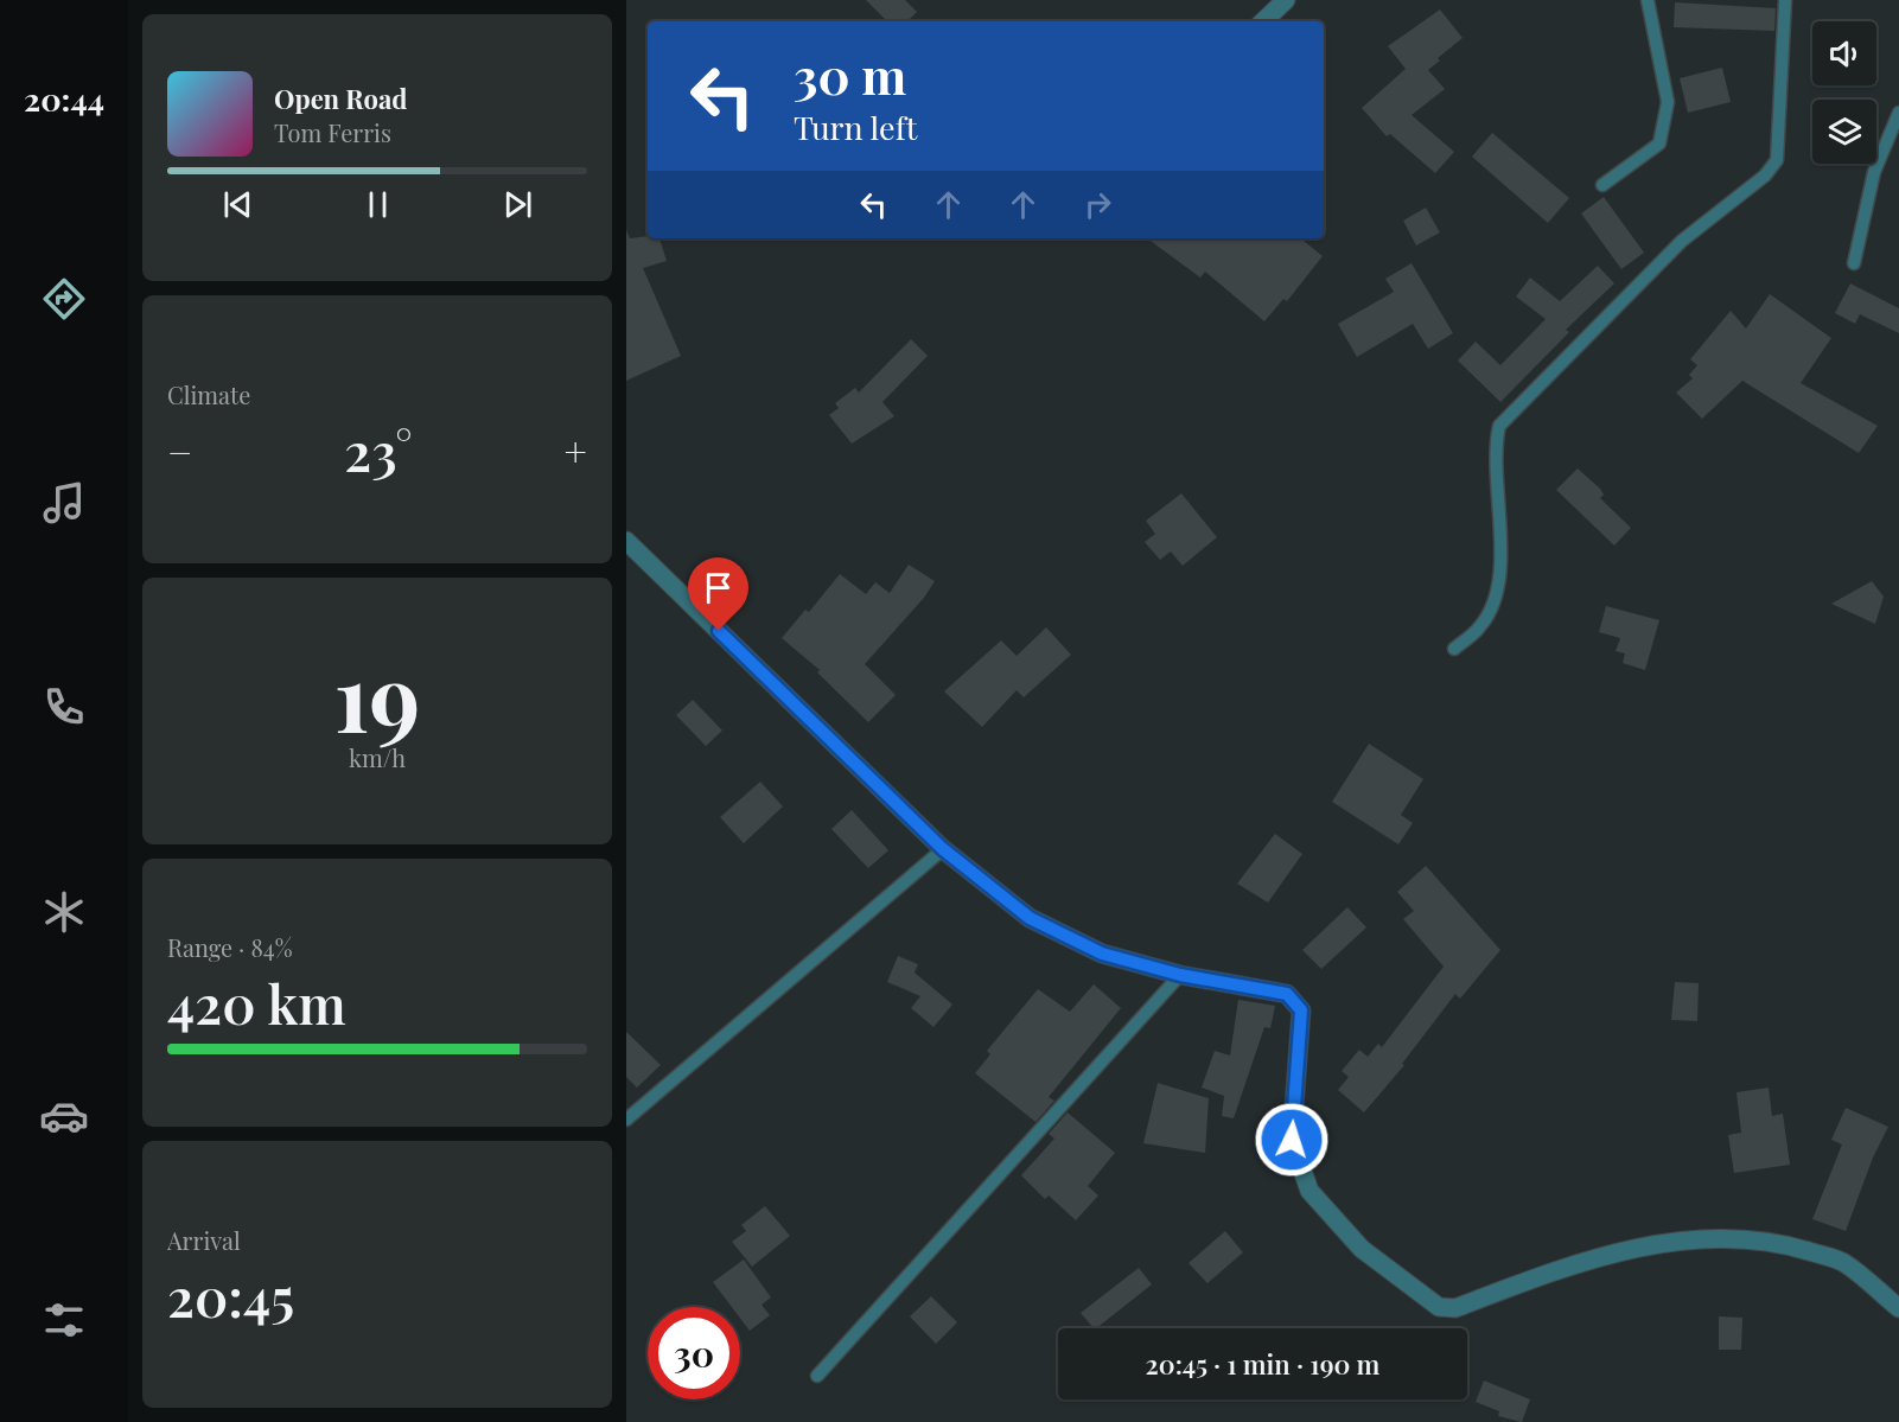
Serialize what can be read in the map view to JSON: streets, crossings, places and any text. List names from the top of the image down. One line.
{"page":{"tabs":"20:44","turn":["30 m","Turn left"],"song":["Open Road","Tom Ferris"],"tile":["Climate",["19","km/h"],["Range · 84%","420 km"],["Arrival","20:45"]],"heat":["−","23°","+"],"limit":"30","trip":"20:45 · 1 min · 190 m"}}
